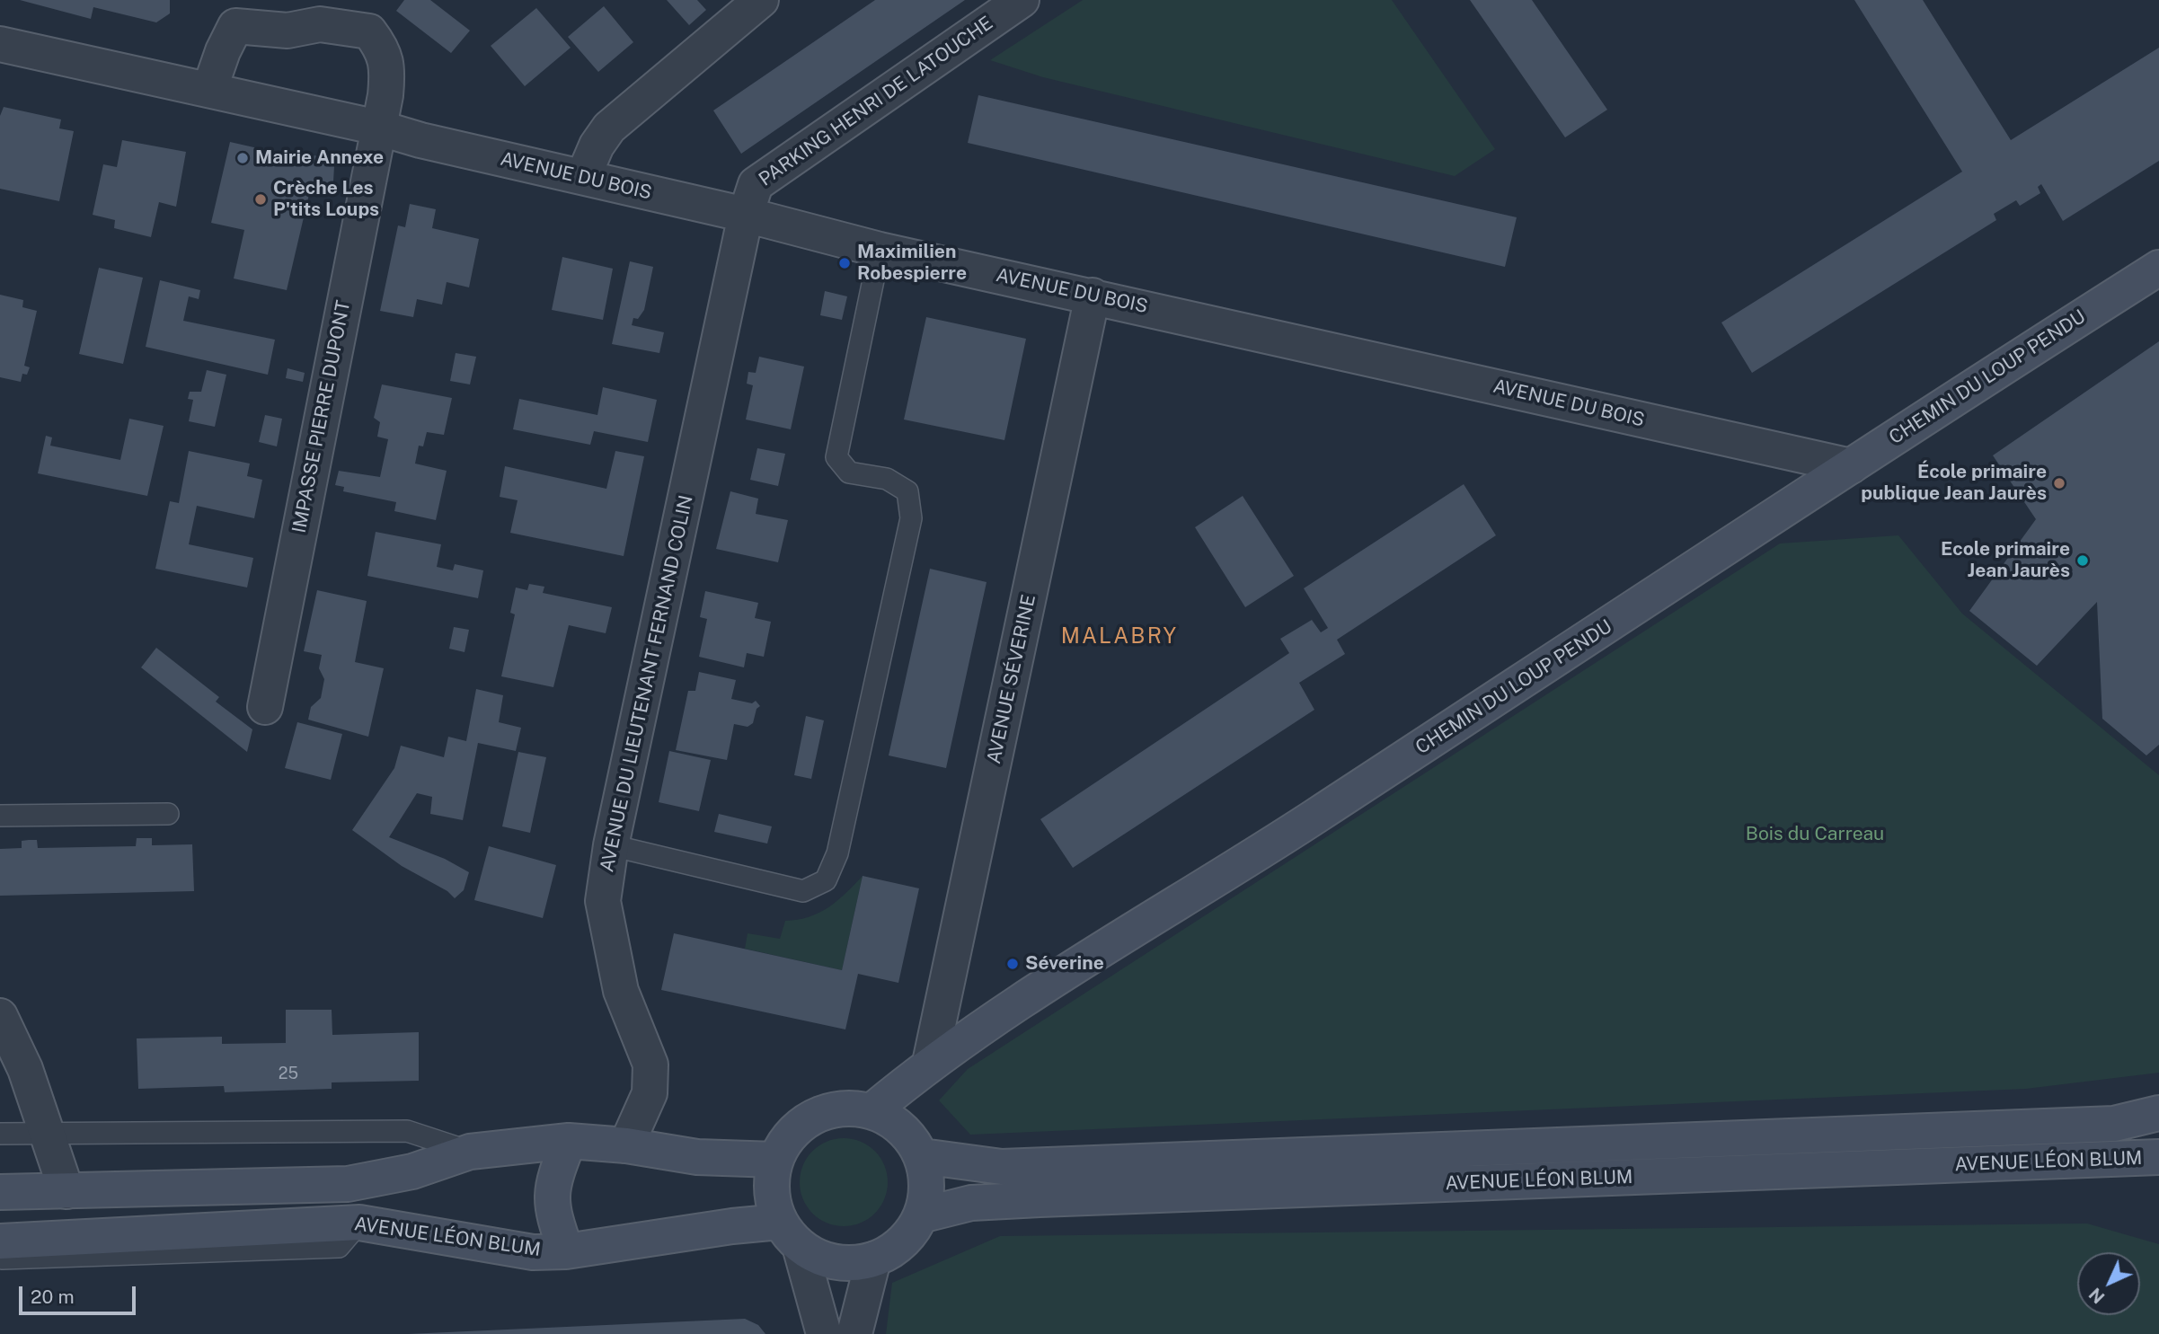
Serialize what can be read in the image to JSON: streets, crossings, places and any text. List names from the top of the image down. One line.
{"streets":{"main road":["CHEMIN DU LOUP PENDU","AVENUE LÉON BLUM"],"street":["PARKING HENRI DE LATOUCHE","AVENUE DU BOIS","IMPASSE PIERRE DUPONT","AVENUE SÉVERINE","AVENUE DU LIEUTENANT FERNAND COLIN"]},"crossings":[["PARKING HENRI DE LATOUCHE","AVENUE DU BOIS"],["PARKING HENRI DE LATOUCHE","AVENUE DU LIEUTENANT FERNAND COLIN"],["AVENUE DU BOIS","CHEMIN DU LOUP PENDU"],["AVENUE DU BOIS","IMPASSE PIERRE DUPONT"],["AVENUE DU BOIS","AVENUE SÉVERINE"],["AVENUE DU BOIS","AVENUE DU LIEUTENANT FERNAND COLIN"],["CHEMIN DU LOUP PENDU","AVENUE SÉVERINE"],["CHEMIN DU LOUP PENDU","AVENUE LÉON BLUM"]],"districts":["MALABRY"],"parks":["Bois du Carreau"],"places":["Mairie Annexe","Crèche Les P'tits Loups","Maximilien Robespierre","École primaire publique Jean Jaurès","Ecole primaire Jean Jaurès","Séverine"],"house_numbers":["25"],"scale_bar":"20 m","north":"bottom left"}
